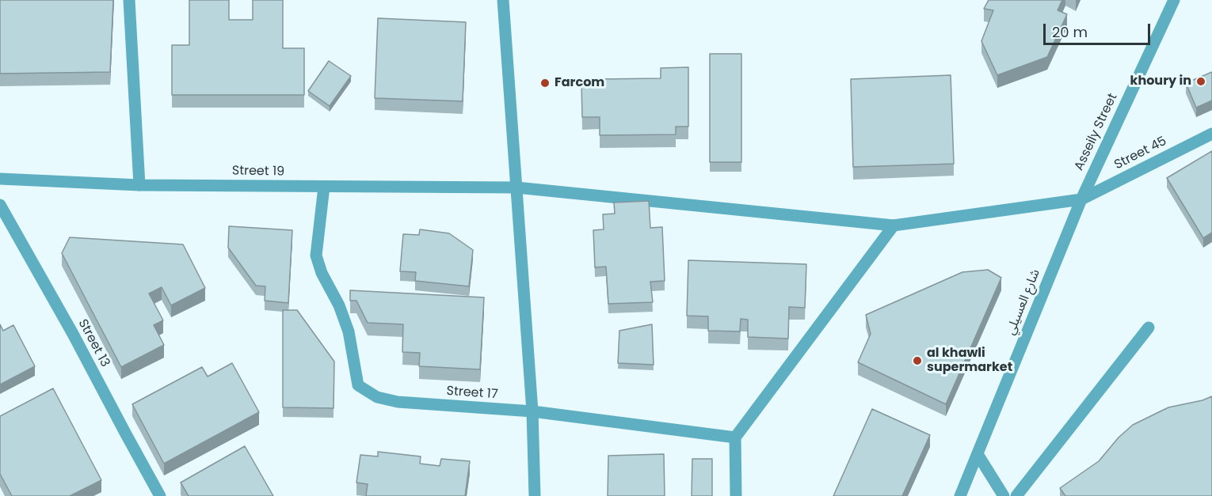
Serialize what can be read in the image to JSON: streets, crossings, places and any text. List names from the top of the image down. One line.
{"streets":{"street":["Asseily Street","Street 45","Street 19","شارع العسيلي","Street 13","Street 17"]},"crossings":[["Asseily Street","Street 45"],["Asseily Street","شارع العسيلي"],["Street 45","Street 19"],["Street 45","شارع العسيلي"],["Street 19","Street 17"]],"places":["khoury in","Farcom","al khawli supermarket"],"scale_bar":"20 m"}
